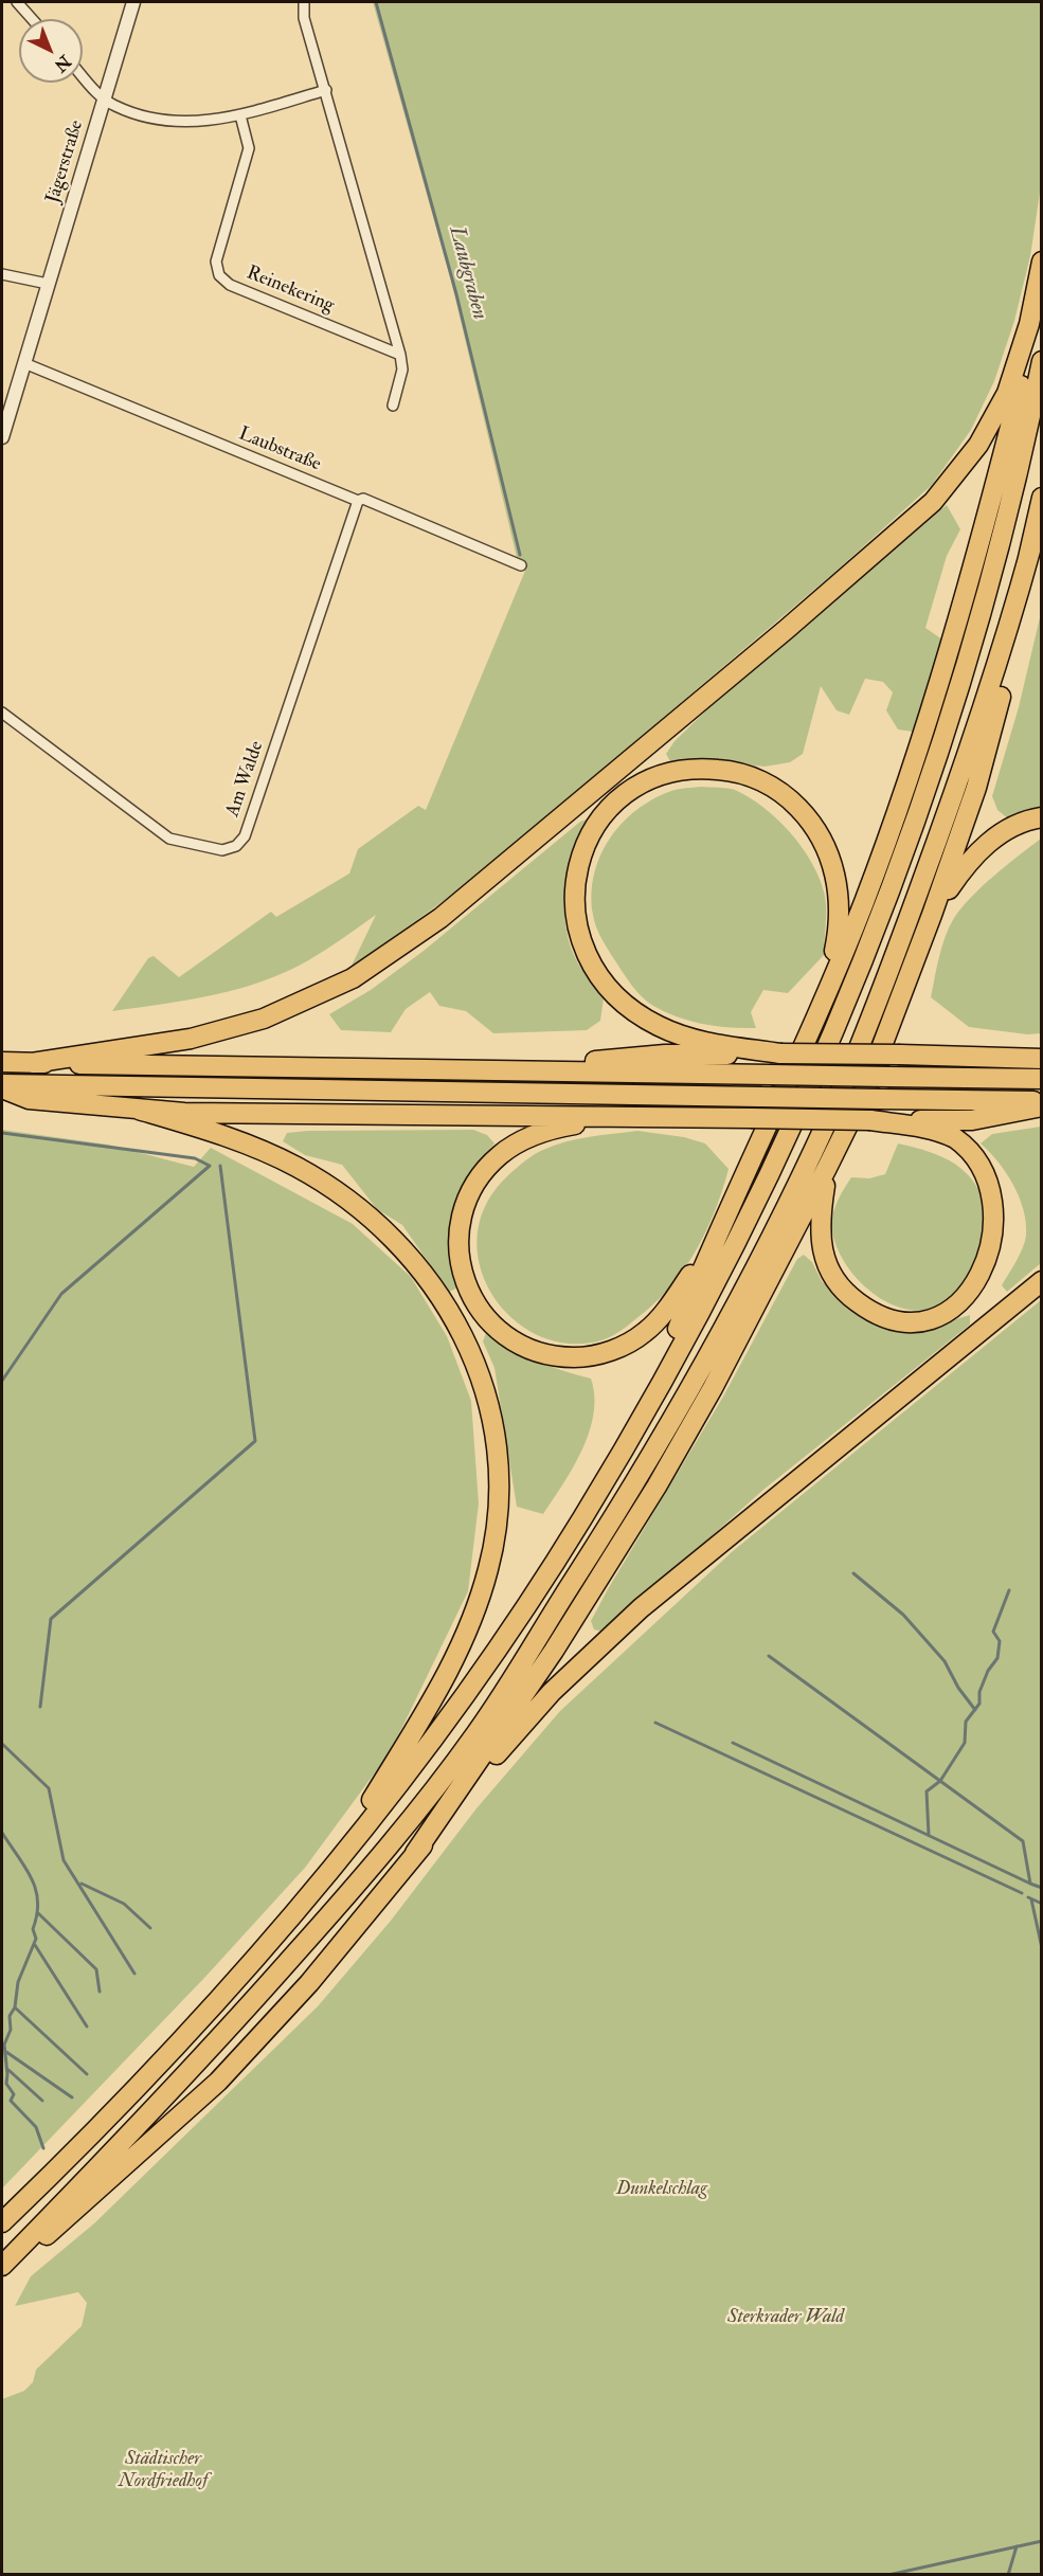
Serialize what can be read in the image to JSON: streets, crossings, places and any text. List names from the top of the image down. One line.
{"streets":{"street":["Jägerstraße","Reinekering","Laubstraße","Am Walde"]},"crossings":[["Jägerstraße","Laubstraße"],["Laubstraße","Am Walde"]],"water":["Laubgraben"],"parks":["Dunkelschlag","Sterkrader Wald","Städtischer Nordfriedhof"],"north":"bottom right"}
